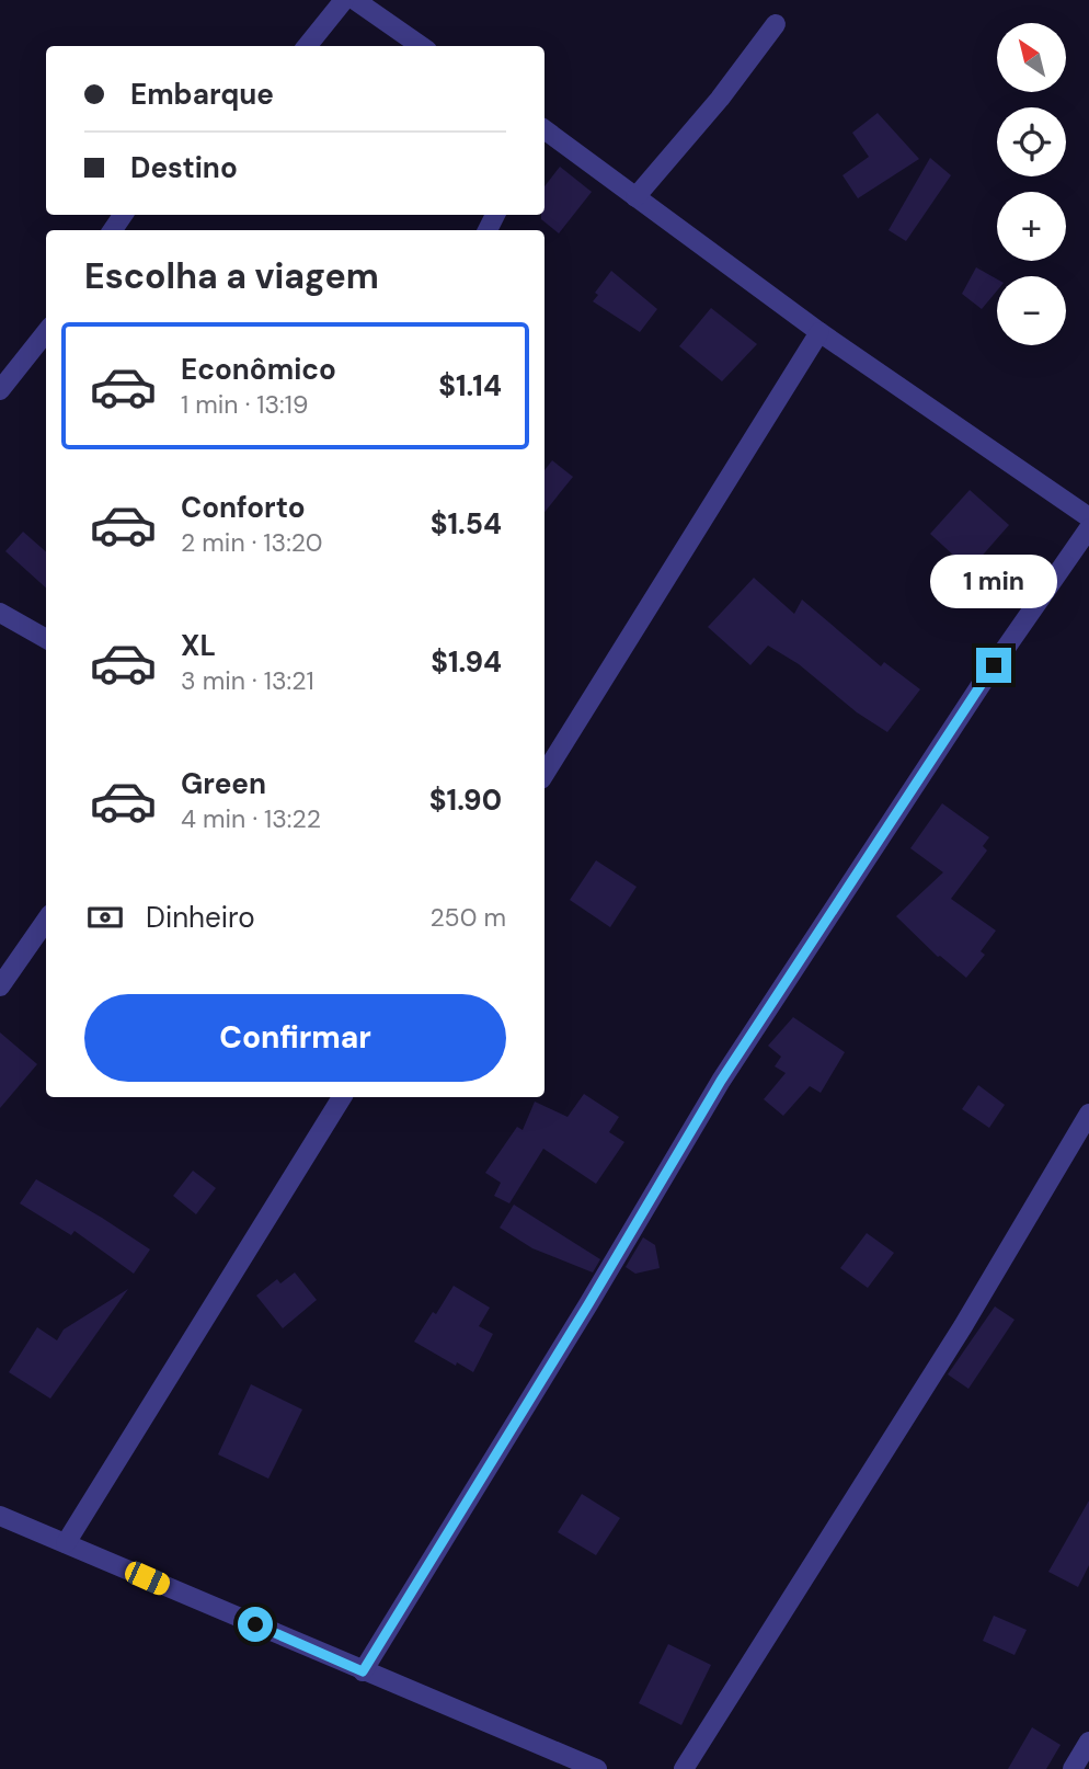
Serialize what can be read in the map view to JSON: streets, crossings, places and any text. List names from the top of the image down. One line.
{"north":"top left","page":{"map_buttons":["+","−"],"banner":["Embarque","Destino"],"heading":"Escolha a viagem","list":[{"name":"Econômico","note":"1 min · 13:19","value":"$1.14"},{"name":"Conforto","note":"2 min · 13:20","value":"$1.54"},{"name":"XL","note":"3 min · 13:21","value":"$1.94"},{"name":"Green","note":"4 min · 13:22","value":"$1.90"}],"bubble":"1 min","pay":["Dinheiro","250 m"],"buttons":"Confirmar"}}
